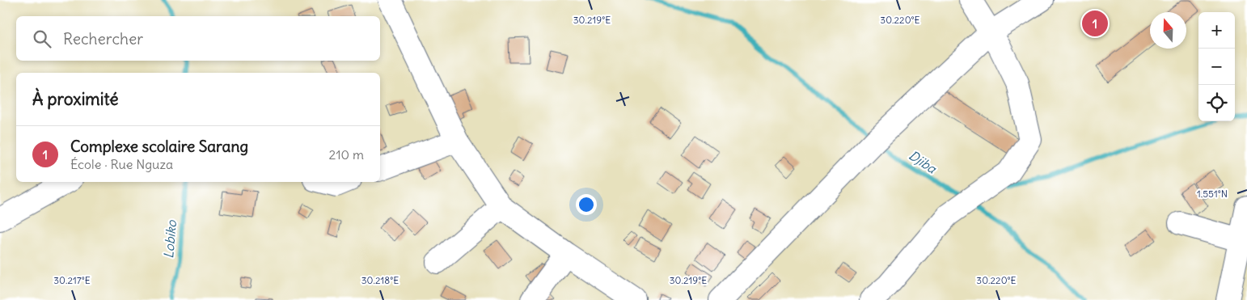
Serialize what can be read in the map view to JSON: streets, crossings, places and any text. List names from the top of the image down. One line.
{"water":["Djiba","Lobiko"],"north":"top","page":{"pins":"1","map_buttons":["+","−"],"search":"Rechercher","heading":"À proximité","list":[{"mark":"1","name":"Complexe scolaire Sarang","note":"École · Rue Nguza","value":"210 m"}]},"coordinates":["30.220°E","30.219°E","1.551°N","30.217°E","30.218°E"]}
